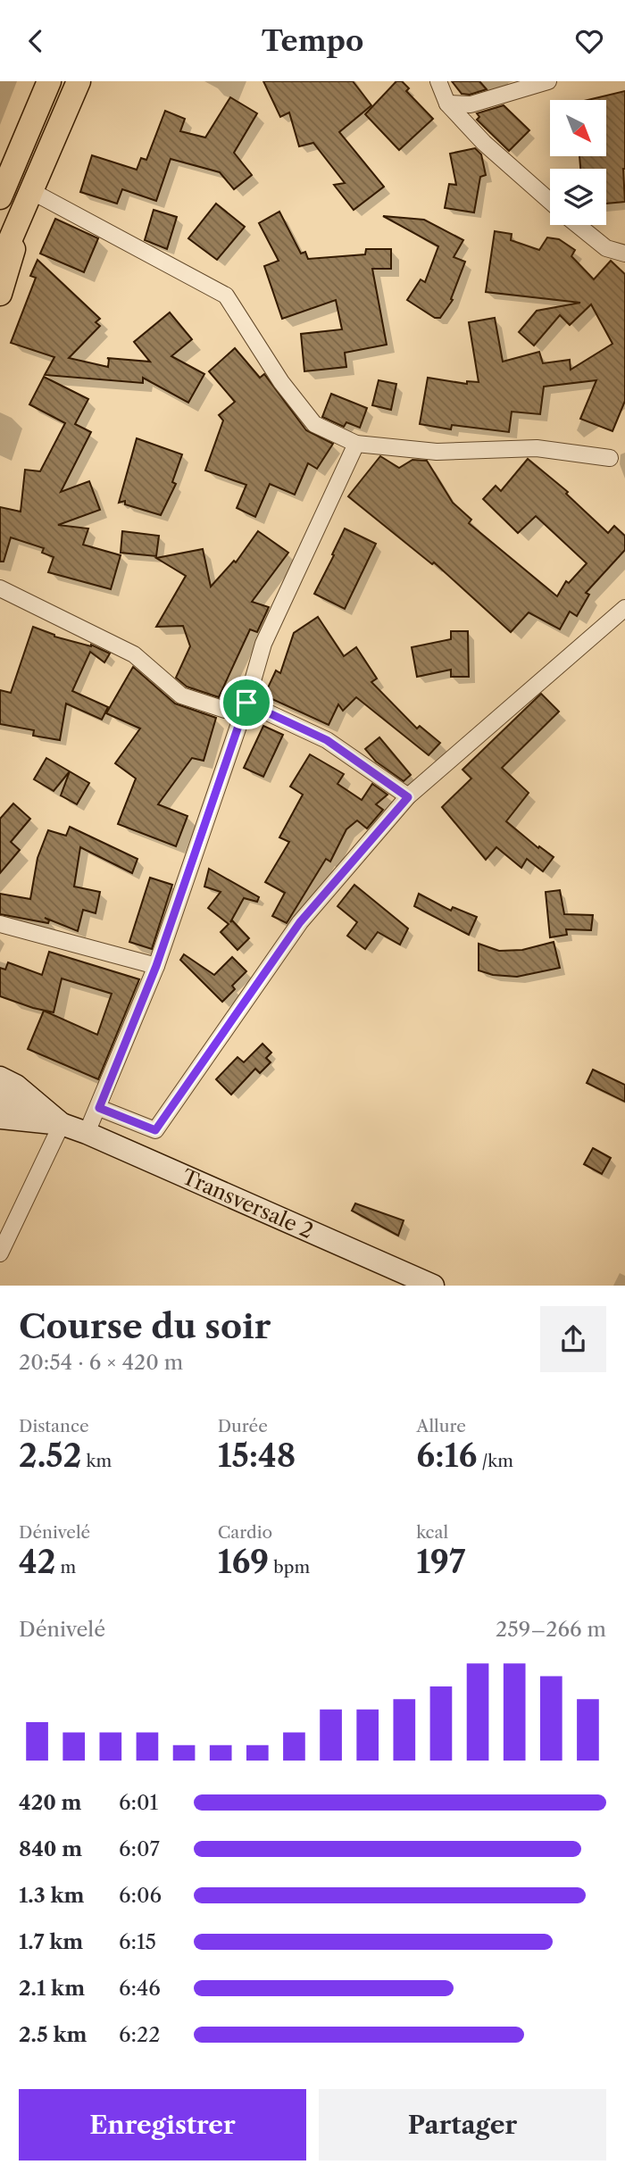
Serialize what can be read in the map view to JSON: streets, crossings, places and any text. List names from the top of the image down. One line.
{"streets":{"main road":["Transversale 2"]},"north":"bottom right","page":{"header":"Tempo","heading":["Course du soir","20:54 · 6 × 420 m"],"stats":[["Distance","2.52 km"],["Durée","15:48"],["Allure","6:16 /km"],["Dénivelé","42 m"],["Cardio","169 bpm"],["kcal","197"]],"chart":["Dénivelé","259–266 m"],"list":[{"name":"420 m","note":"6:01"},{"name":"840 m","note":"6:07"},{"name":"1.3 km","note":"6:06"},{"name":"1.7 km","note":"6:15"},{"name":"2.1 km","note":"6:46"},{"name":"2.5 km","note":"6:22"}],"buttons":["Enregistrer","Partager"]}}
